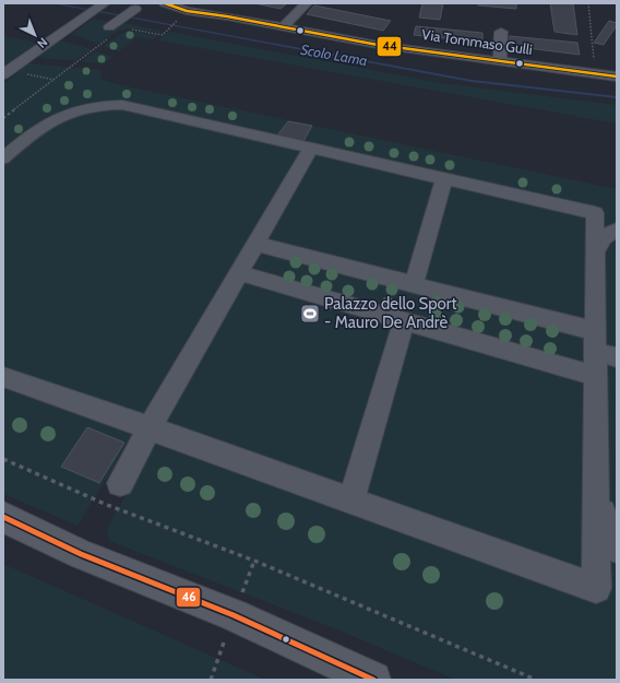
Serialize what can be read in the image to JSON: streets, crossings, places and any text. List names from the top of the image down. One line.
{"streets":{"street":["Via Tommaso Gulli"]},"water":["Scolo Lama"],"places":{"sports":["Palazzo dello Sport - Mauro De Andrè"]},"lines":["transit line 44","transit line 46"],"north":"bottom right"}
